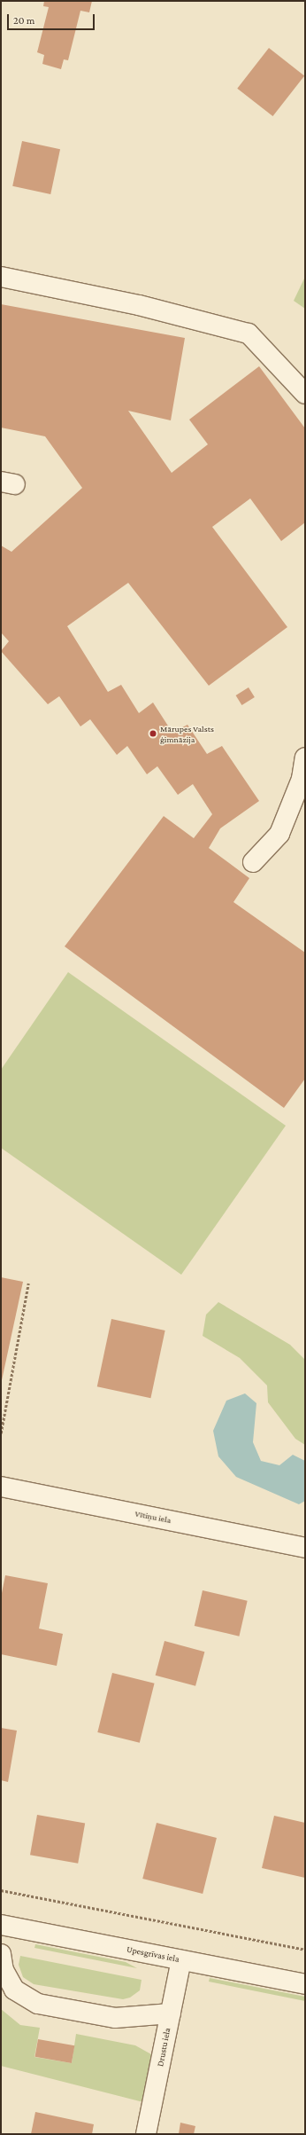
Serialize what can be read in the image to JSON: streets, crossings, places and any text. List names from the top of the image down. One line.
{"streets":{"street":["Vītiņu iela","Upesgrīvas iela","Drustu iela"]},"crossings":[["Upesgrīvas iela","Drustu iela"]],"places":["Mārupes Valsts ģimnāzija"],"scale_bar":"20 m"}
